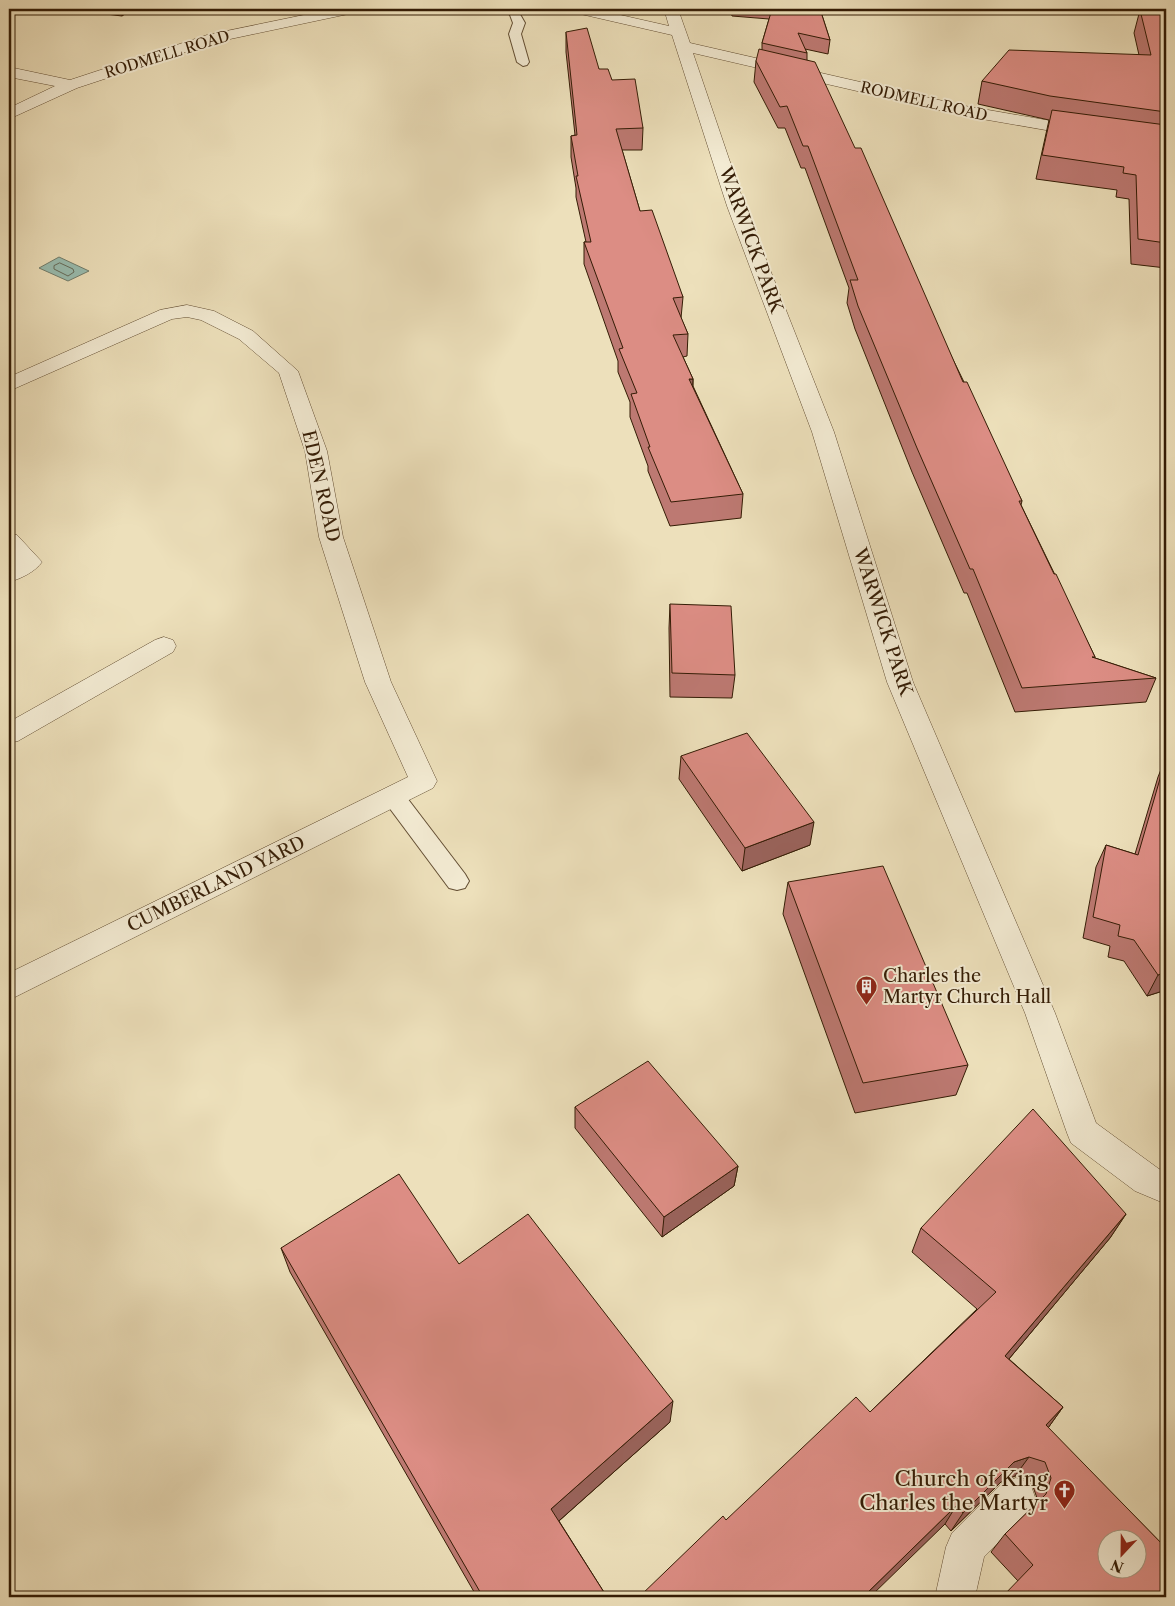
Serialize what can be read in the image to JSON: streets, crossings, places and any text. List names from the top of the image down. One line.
{"streets":{"street":["RODMELL ROAD","WARWICK PARK","EDEN ROAD","CUMBERLAND YARD"]},"crossings":[["RODMELL ROAD","WARWICK PARK"],["EDEN ROAD","CUMBERLAND YARD"]],"places":{"building":["Charles the Martyr Church Hall"],"church":["Church of King Charles the Martyr"]},"north":"bottom"}
